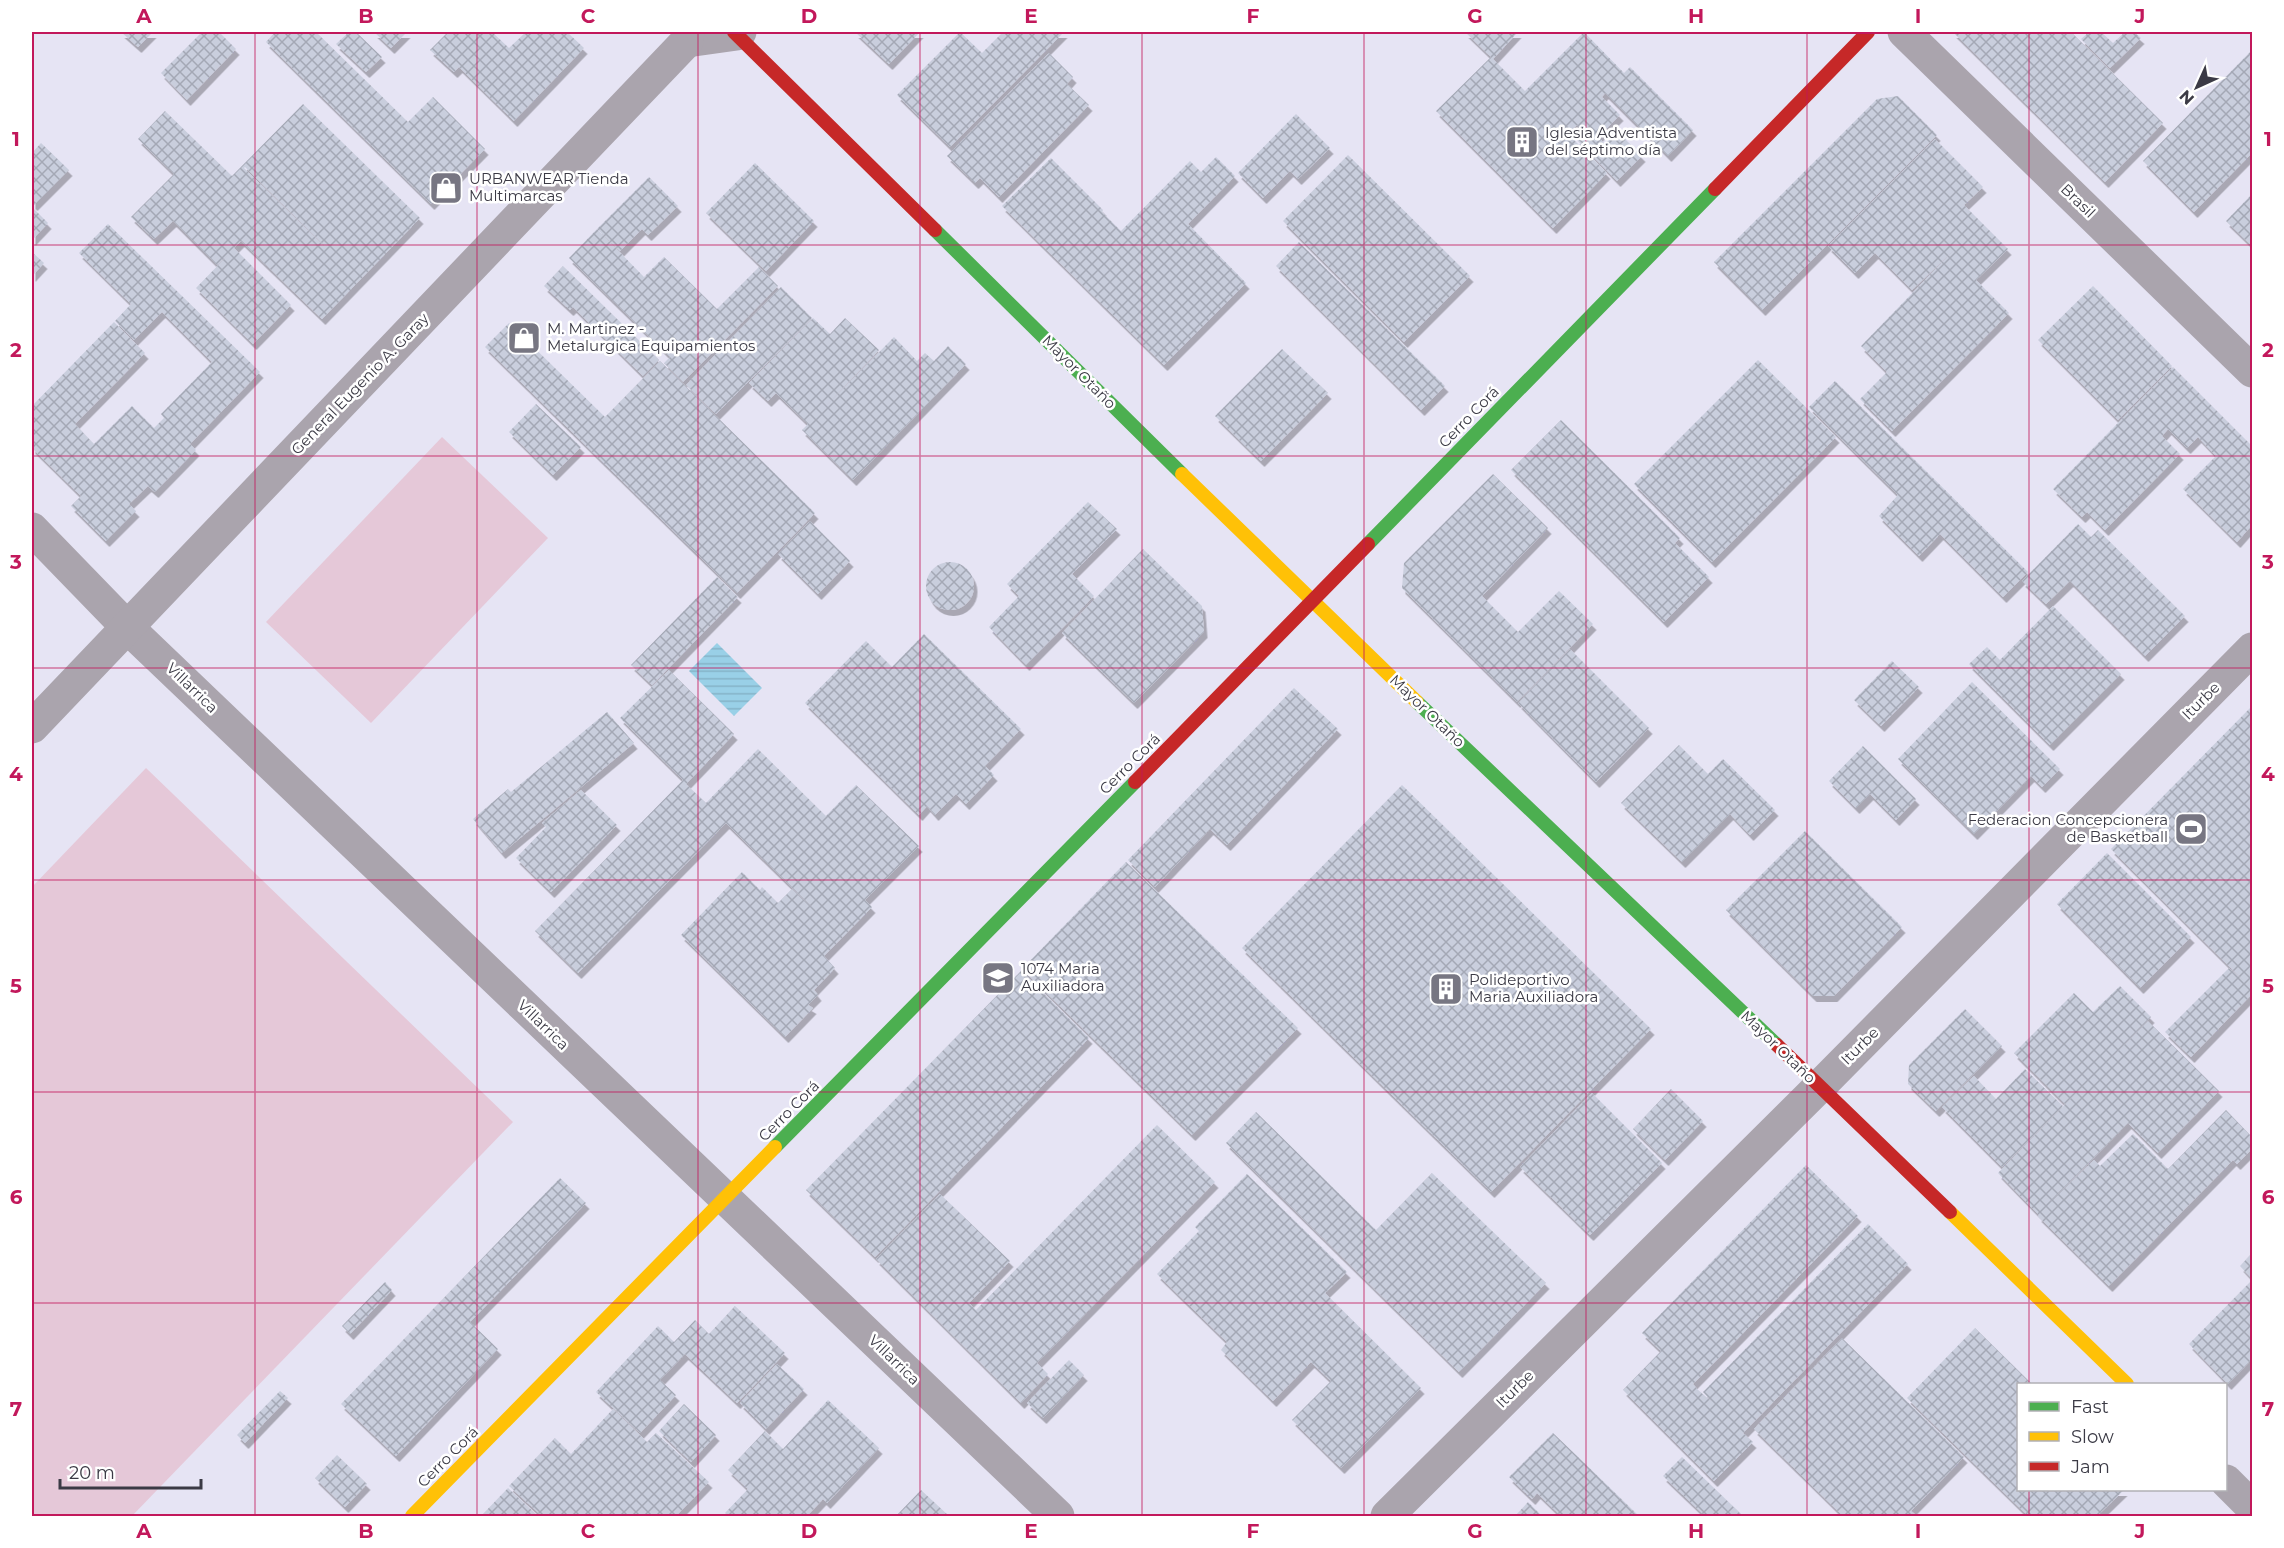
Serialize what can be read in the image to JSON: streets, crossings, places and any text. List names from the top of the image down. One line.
{"streets":{"street":["Brasil","Mayor Otaño","General Eugenio A. Garay","Cerro Corá","Villarrica","Iturbe"]},"crossings":[["Mayor Otaño","General Eugenio A. Garay"],["Mayor Otaño","Cerro Corá"],["Mayor Otaño","Iturbe"],["General Eugenio A. Garay","Villarrica"],["Cerro Corá","Villarrica"]],"places":{"building":["Iglesia Adventista del séptimo día","Polideportivo Maria Auxiliadora"],"shop":["URBANWEAR Tienda Multimarcas","M. Martinez - Metalurgica Equipamientos"],"sports":["Federacion Concepcionera de Basketball"],"school or university":["1074 Maria Auxiliadora"]},"legend":["Fast","Slow","Jam"],"scale_bar":"20 m","north":"bottom left","grid":{"columns":["A","B","C","D","E","F","G","H","I","J"],"rows":["1","2","3","4","5","6","7"]}}
